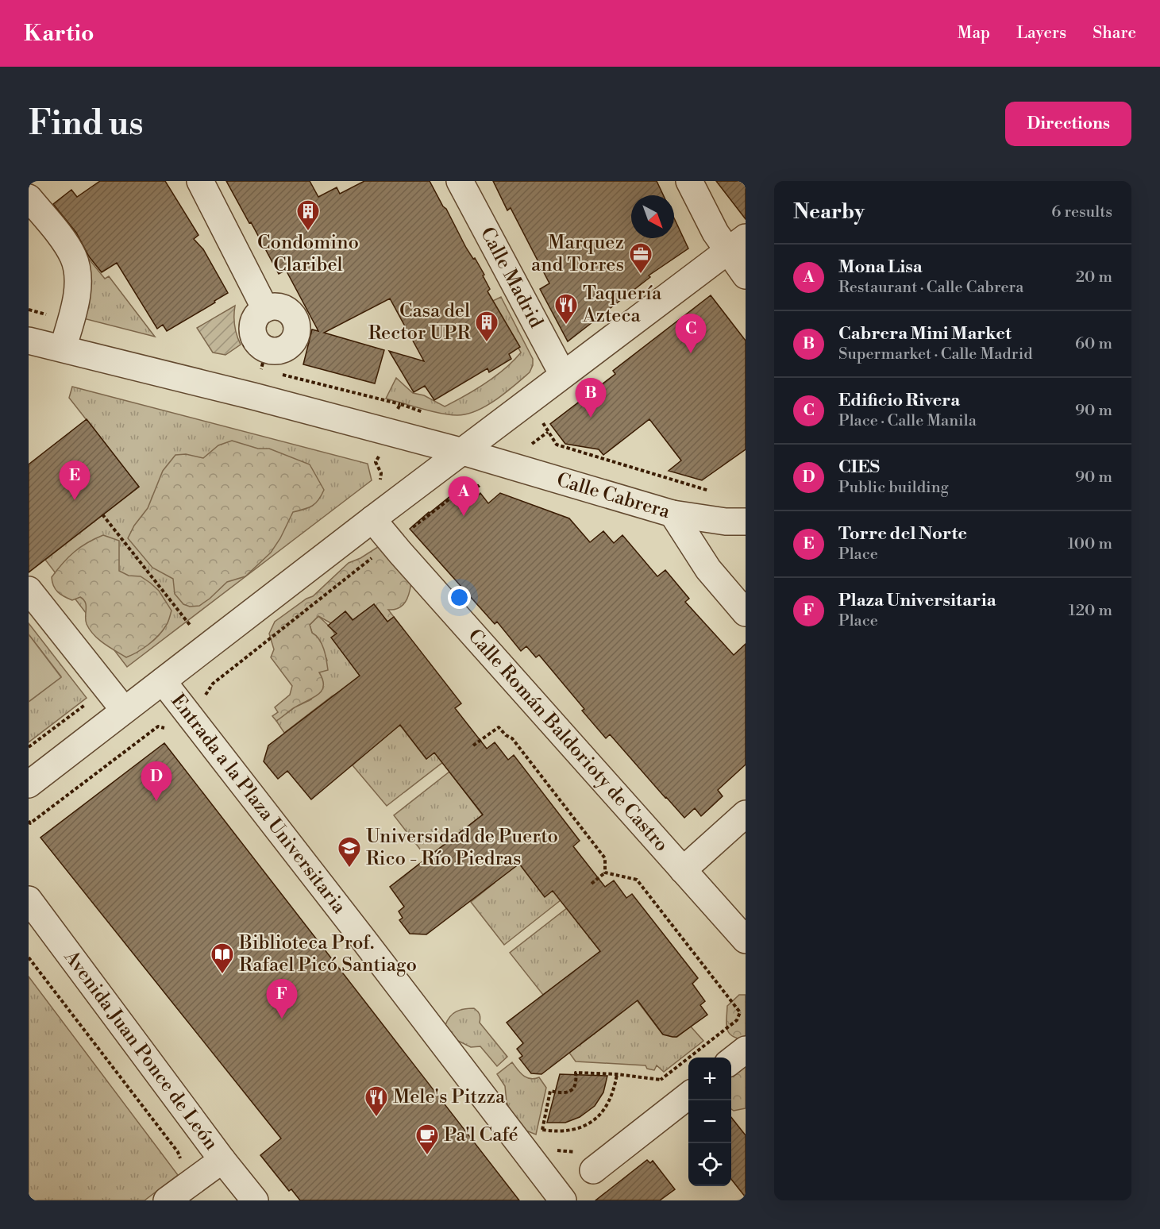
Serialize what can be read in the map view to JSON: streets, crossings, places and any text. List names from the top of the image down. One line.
{"streets":{"street":["Calle Madrid","Calle Cabrera","Calle Román Baldorioty de Castro","Entrada a la Plaza Universitaria","Avenida Juan Ponce de León"]},"places":{"building":["Condomino Claribel","Casa del Rector UPR"],"office":["Marquez and Torres"],"restaurant":["Taquería Azteca","Mele's Pitzza"],"school or university":["Universidad de Puerto Rico - Río Piedras"],"library":["Biblioteca Prof. Rafael Picó Santiago"],"cafe":["Pa'l Café"]},"north":"bottom right","page":{"header":"Kartio","nav":["Map","Layers","Share"],"buttons":"Directions","title":"Find us","heading":["Nearby","6 results"],"list":[{"mark":"A","name":"Mona Lisa","note":"Restaurant · Calle Cabrera","value":"20 m"},{"mark":"B","name":"Cabrera Mini Market","note":"Supermarket · Calle Madrid","value":"60 m"},{"mark":"C","name":"Edificio Rivera","note":"Place · Calle Manila","value":"90 m"},{"mark":"D","name":"CIES","note":"Public building","value":"90 m"},{"mark":"E","name":"Torre del Norte","note":"Place","value":"100 m"},{"mark":"F","name":"Plaza Universitaria","note":"Place","value":"120 m"}],"pins":["C","B","E","A","D","F"],"map_buttons":["+","−"]}}
